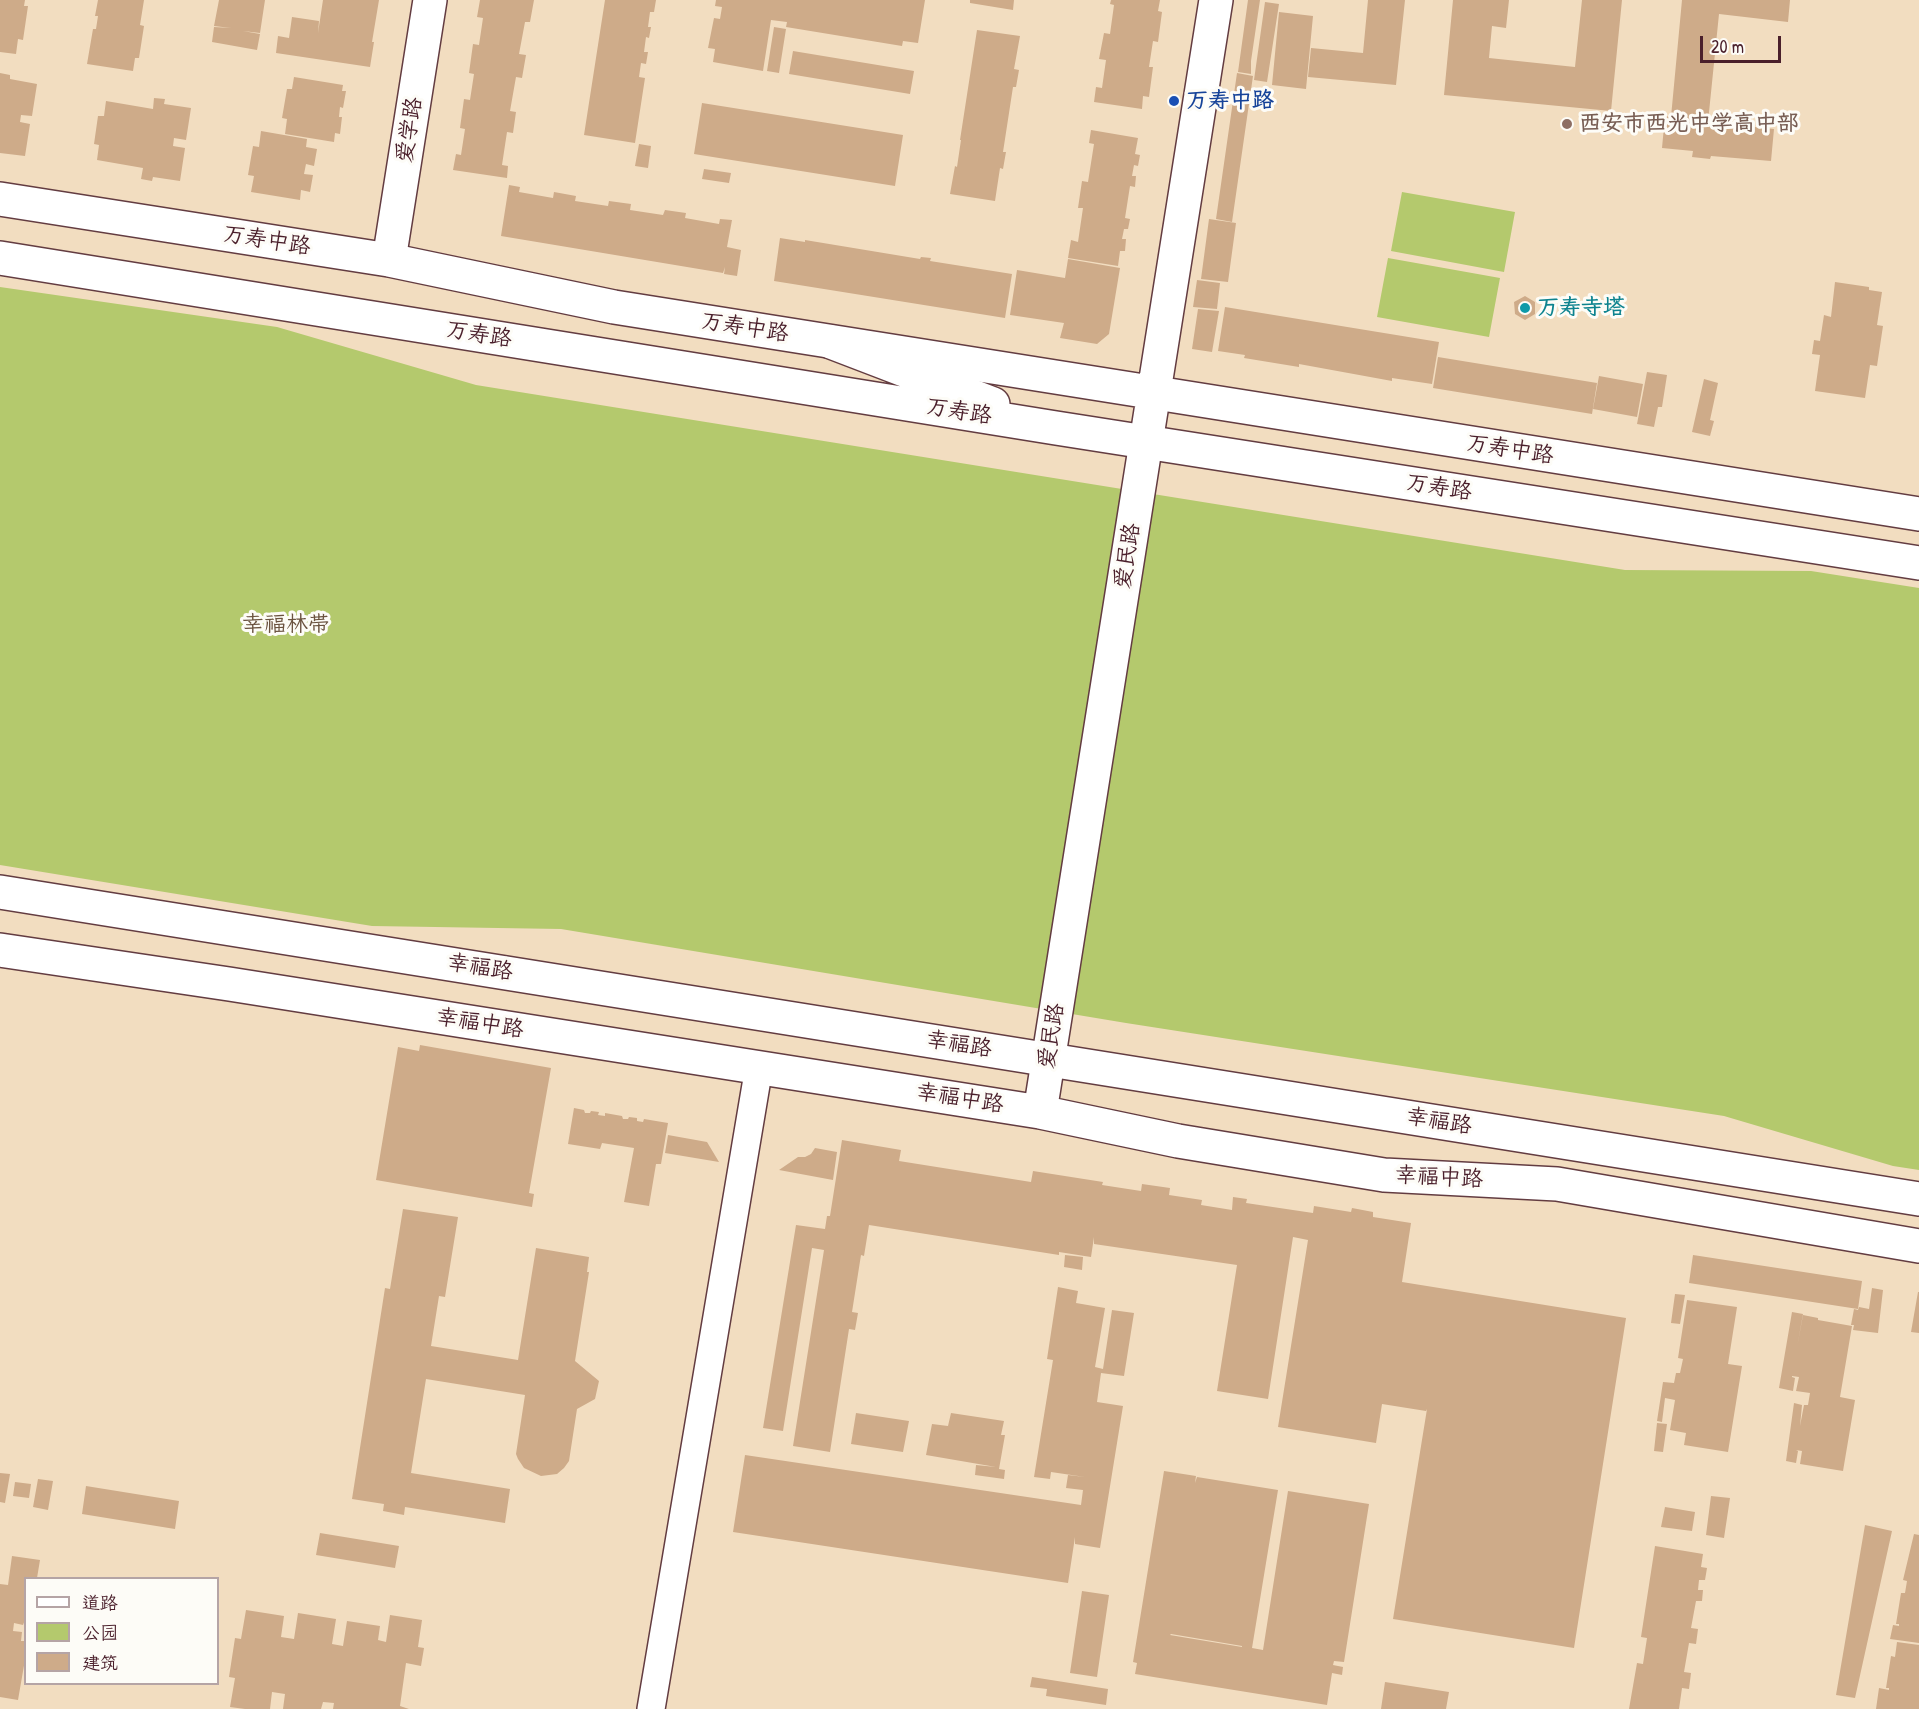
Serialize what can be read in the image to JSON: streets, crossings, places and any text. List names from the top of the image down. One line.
{"streets":{"main road":["爱学路","万寿中路","万寿路","爱民路","幸福路","幸福中路"]},"crossings":[["爱学路","万寿中路"],["万寿中路","爱民路"],["万寿路","爱民路"],["爱民路","幸福路"],["爱民路","幸福中路"]],"parks":["幸福林带"],"places":["万寿中路","西安市西光中学高中部","万寿寺塔"],"legend":["道路","公园","建筑"],"scale_bar":"20 m"}
